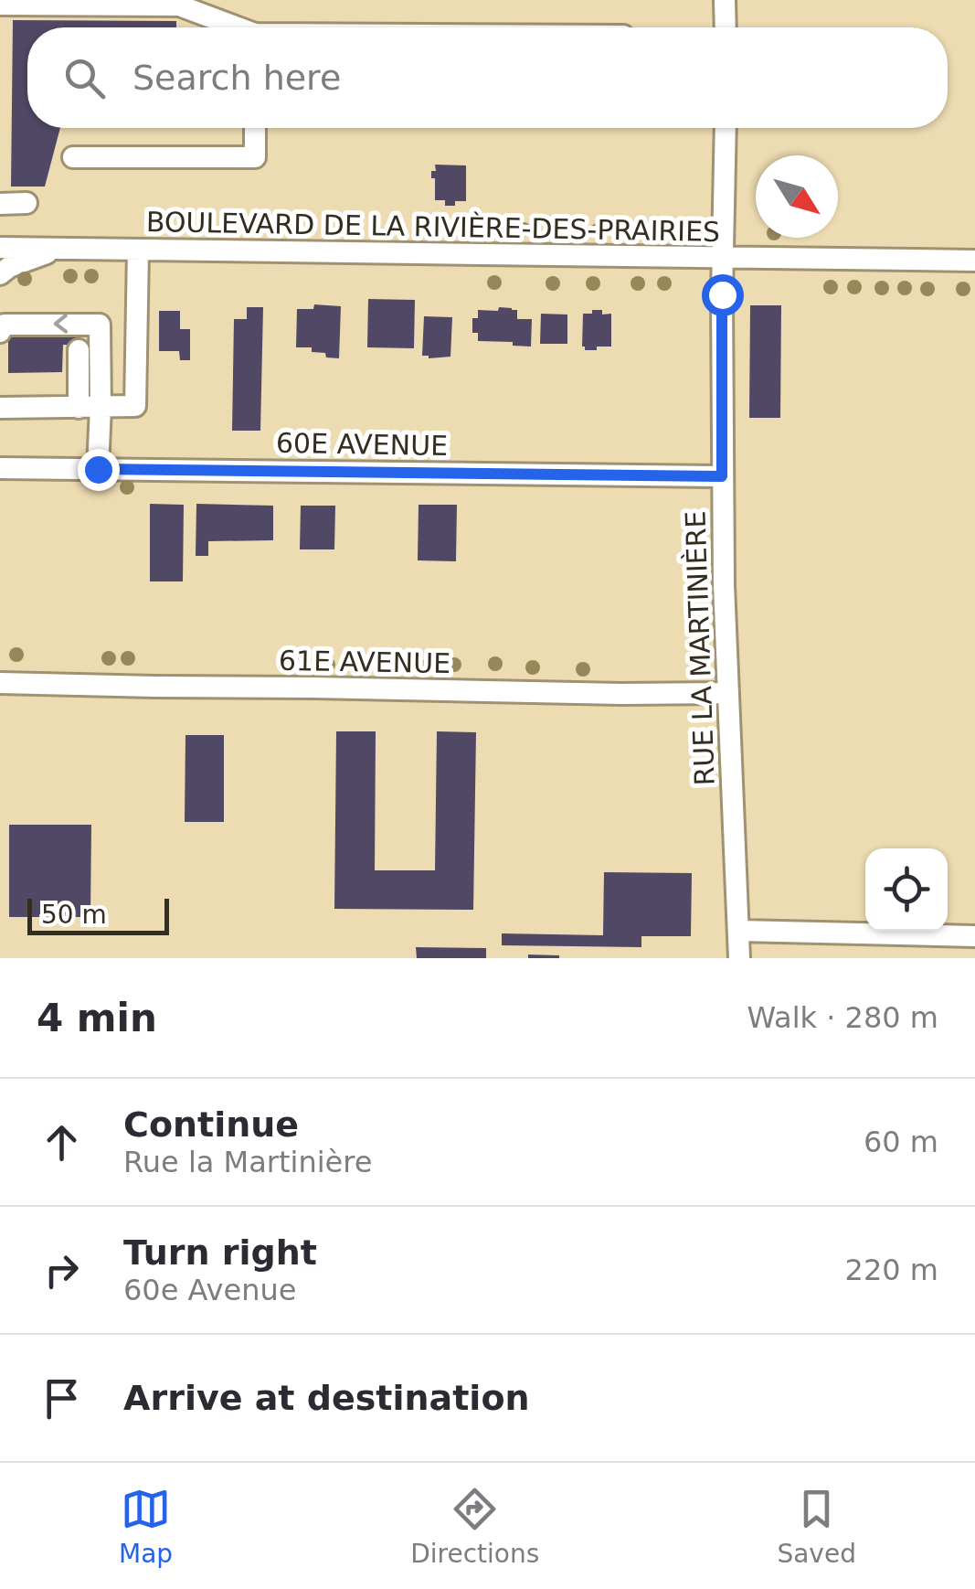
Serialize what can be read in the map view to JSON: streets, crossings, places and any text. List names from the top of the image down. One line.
{"streets":{"street":["BOULEVARD DE LA RIVIÈRE-DES-PRAIRIES","60E AVENUE","RUE LA MARTINIÈRE","61E AVENUE"]},"crossings":[["BOULEVARD DE LA RIVIÈRE-DES-PRAIRIES","RUE LA MARTINIÈRE"],["60E AVENUE","RUE LA MARTINIÈRE"],["RUE LA MARTINIÈRE","61E AVENUE"]],"scale_bar":"50 m","north":"bottom right","page":{"search":"Search here","scale":"50 m","heading":["4 min","Walk · 280 m"],"list":[["Continue","Rue la Martinière","60 m"],["Turn right","60e Avenue","220 m"],"Arrive at destination"],"nav":["Map","Directions","Saved"]}}
